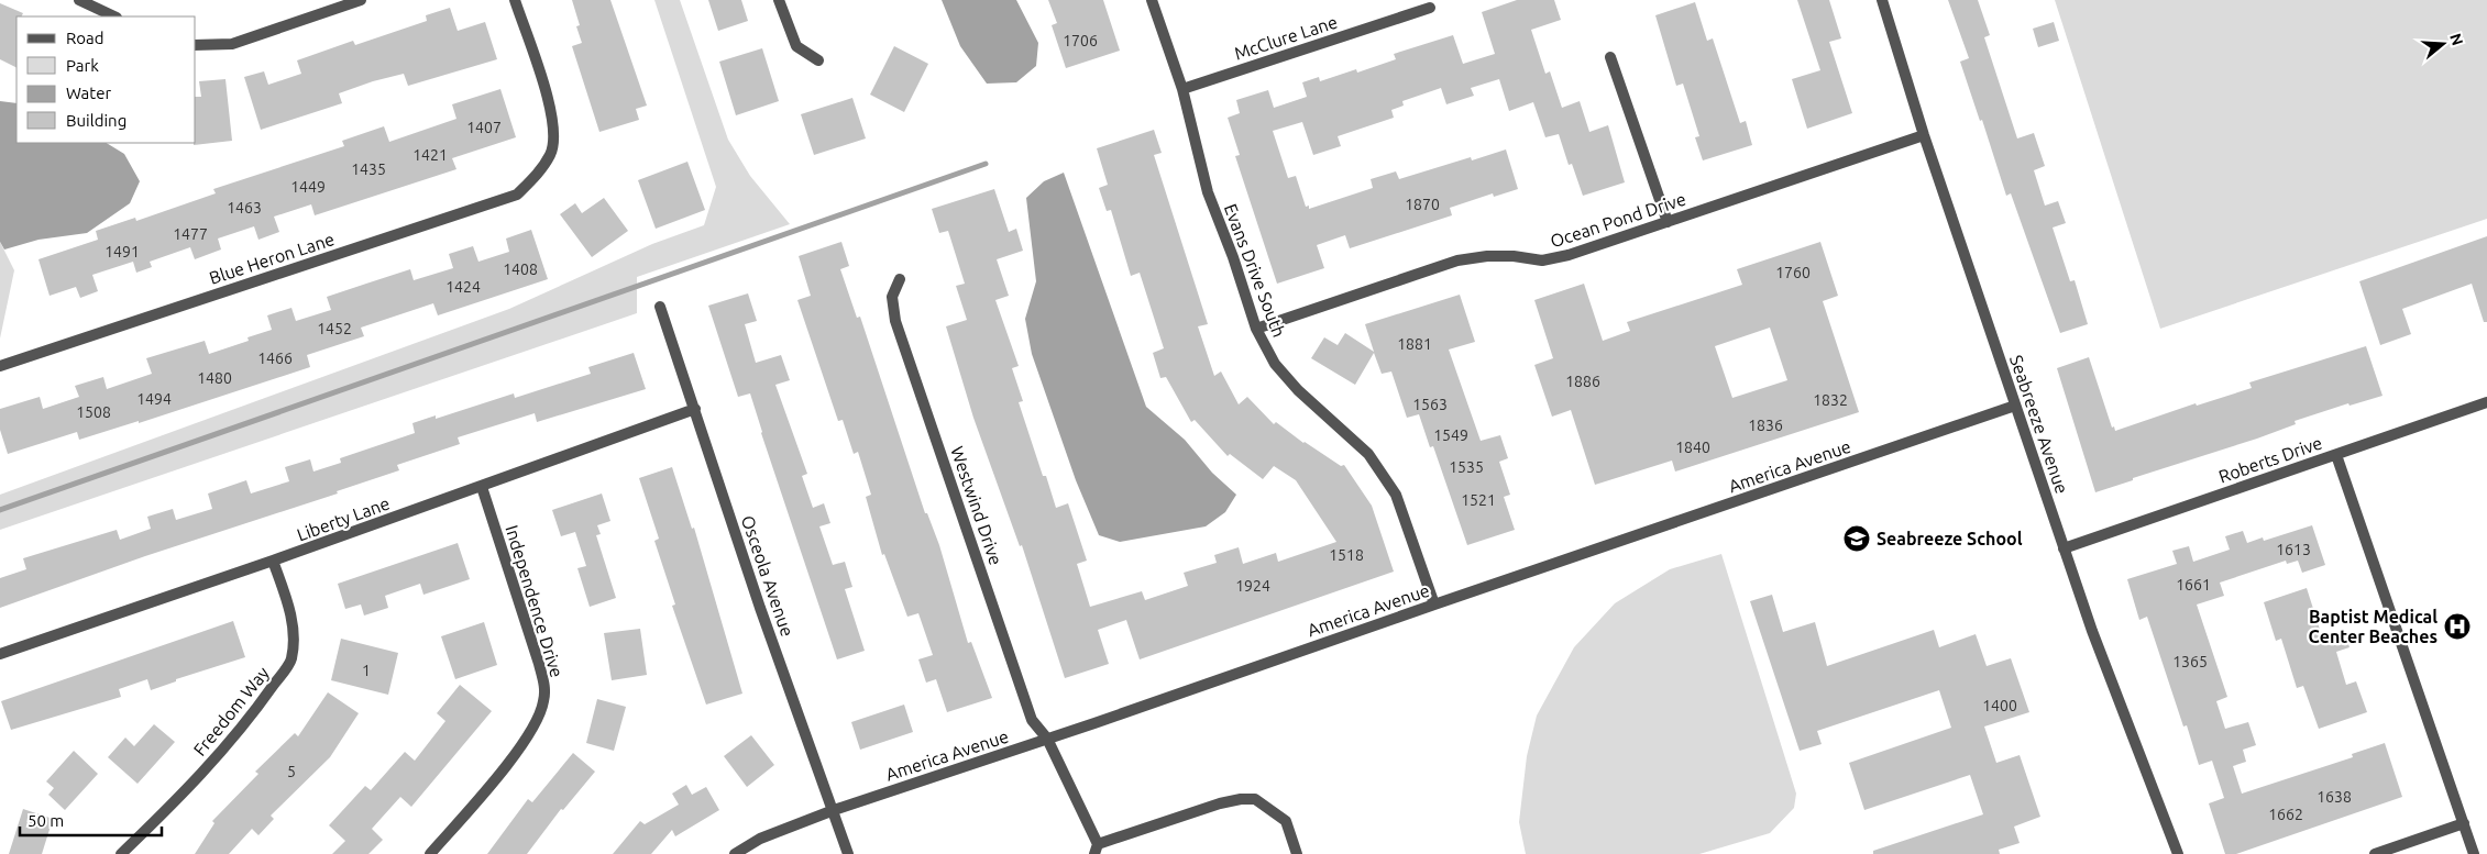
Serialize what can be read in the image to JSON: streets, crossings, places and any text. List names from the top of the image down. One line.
{"streets":{"street":["McClure Lane","Ocean Pond Drive","Blue Heron Lane","Evans Drive South","Seabreeze Avenue","Roberts Drive","America Avenue","Westwind Drive","Liberty Lane","Osceola Avenue","Independence Drive","Freedom Way"]},"crossings":[["McClure Lane","Evans Drive South"],["Ocean Pond Drive","Evans Drive South"],["Ocean Pond Drive","Seabreeze Avenue"],["Evans Drive South","America Avenue"],["Seabreeze Avenue","Roberts Drive"],["Seabreeze Avenue","America Avenue"],["America Avenue","Westwind Drive"],["America Avenue","Osceola Avenue"],["Liberty Lane","Osceola Avenue"],["Liberty Lane","Independence Drive"],["Liberty Lane","Freedom Way"]],"places":{"school or university":["Seabreeze School"],"hospital":["Baptist Medical Center Beaches"]},"house_numbers":["1706","1407","1421","1435","1449","1870","1463","1477","1491","1408","1760","1424","1452","1881","1466","1480","1886","1494","1832","1563","1508","1836","1549","1840","1535","1521","1613","1518","1661","1924","1365","1","1400","5","1638","1662"],"legend":["Road","Park","Water","Building"],"scale_bar":"50 m","north":"right"}
